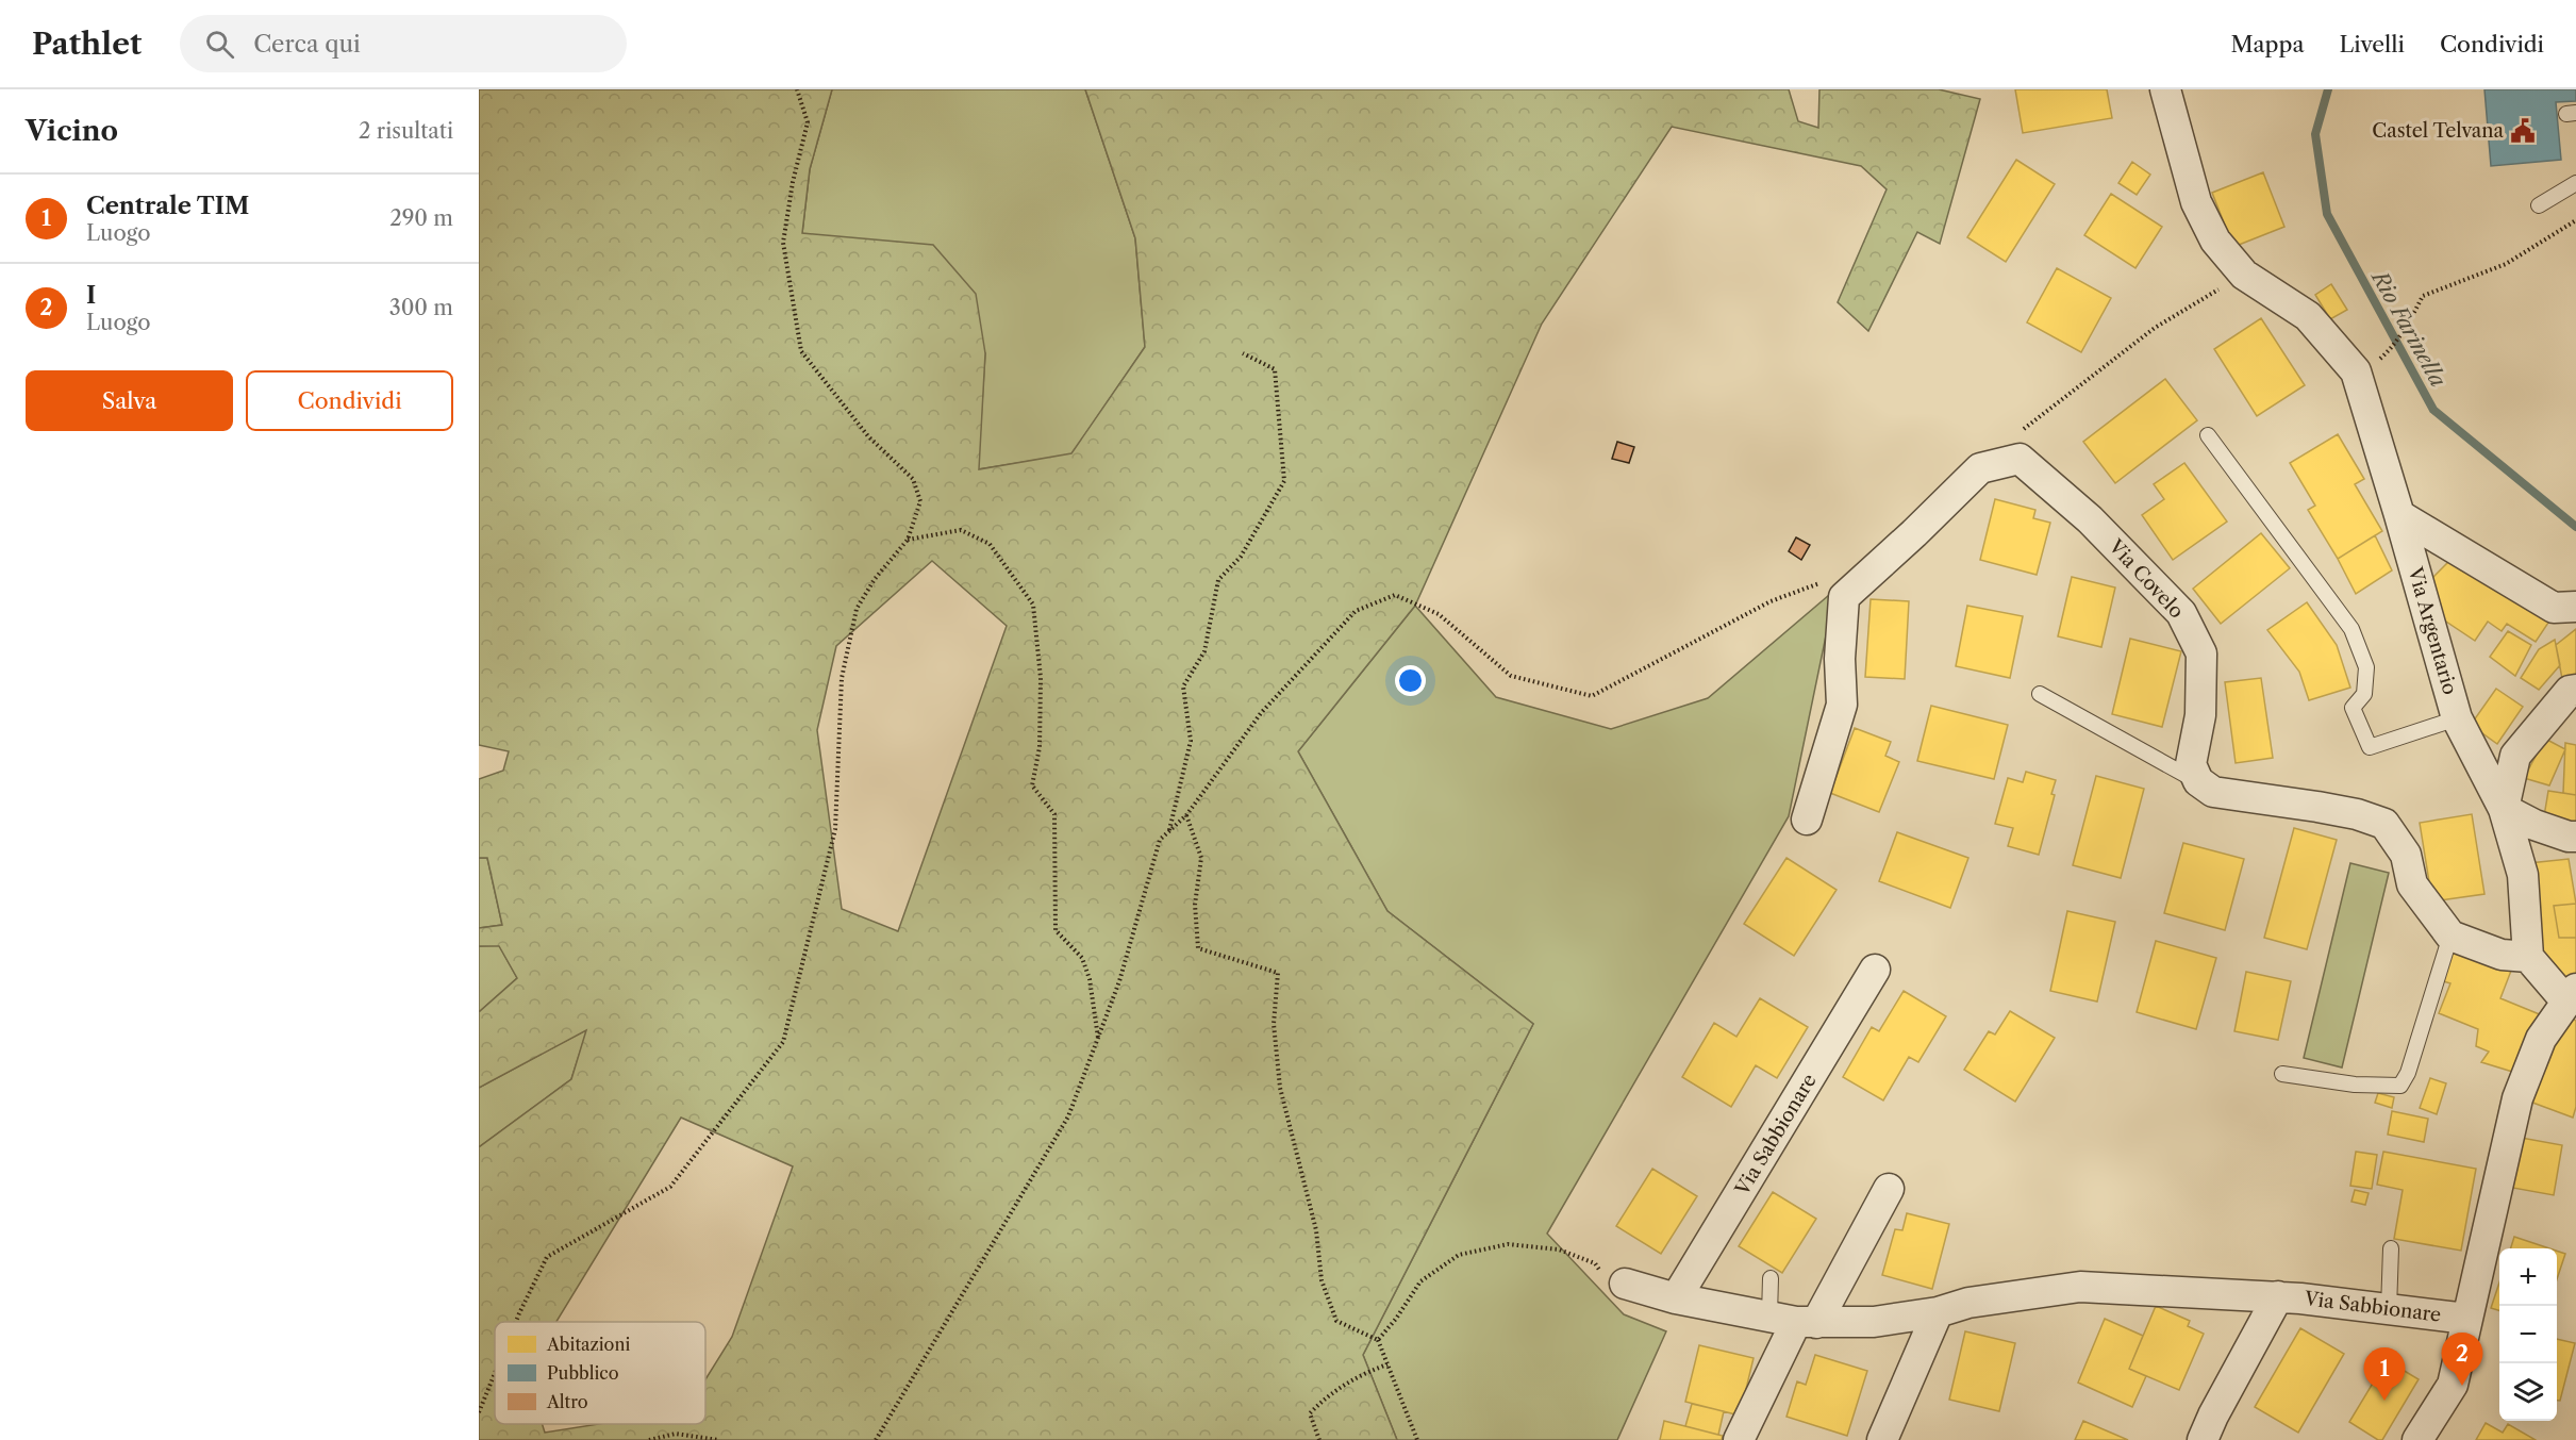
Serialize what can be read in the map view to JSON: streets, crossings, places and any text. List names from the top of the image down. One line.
{"streets":{"street":["Via Covelo","Via Argentario","Via Sabbionare"]},"water":["Rio Farinella"],"places":{"public building":["Castel Telvana"]},"legend":["Abitazioni","Pubblico","Altro"],"page":{"header":"Pathlet","search":"Cerca qui","nav":["Mappa","Livelli","Condividi"],"heading":["Vicino","2 risultati"],"list":[{"mark":"1","name":"Centrale TIM","note":"Luogo","value":"290 m"},{"mark":"2","name":"I","note":"Luogo","value":"300 m"}],"buttons":["Salva","Condividi"],"map_buttons":["+","−"],"pins":["2","1"]}}
